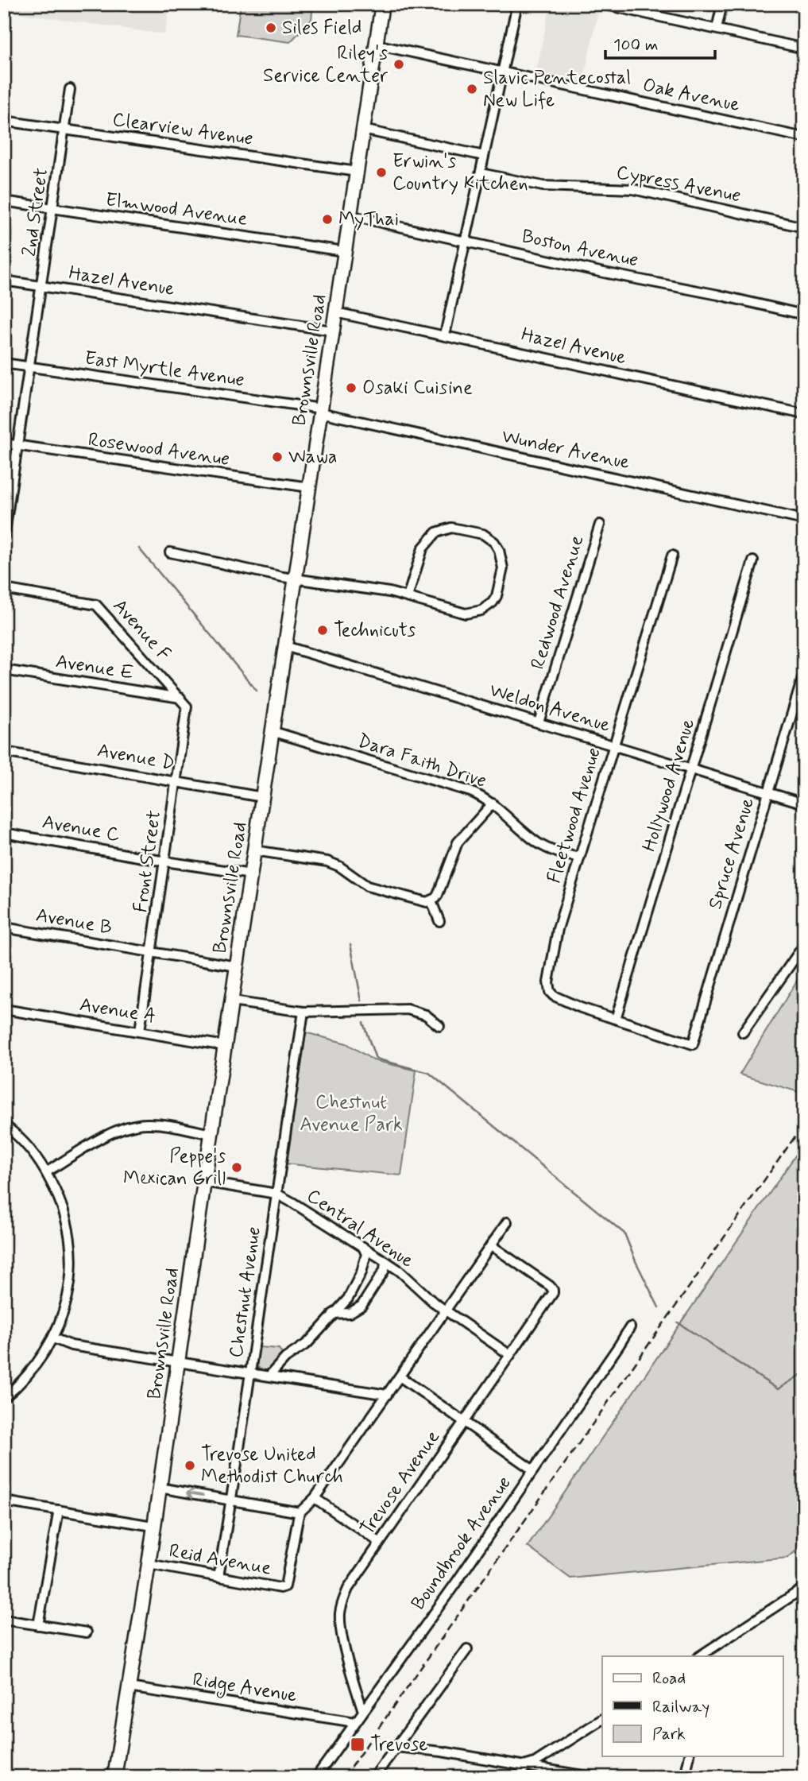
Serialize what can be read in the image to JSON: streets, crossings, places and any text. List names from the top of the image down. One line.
{"streets":{"street":["Oak Avenue","Clearview Avenue","Cypress Avenue","Elmwood Avenue","2nd Street","Boston Avenue","Hazel Avenue","Brownsville Road","East Myrtle Avenue","Rosewood Avenue","Wunder Avenue","Redwood Avenue","Avenue F","Avenue E","Weldon Avenue","Avenue D","Dara Faith Drive","Hollywood Avenue","Fleetwood Avenue","Avenue C","Spruce Avenue","Front Street","Avenue B","Avenue A","Central Avenue","Chestnut Avenue","Trevose Avenue","Boundbrook Avenue","Reid Avenue","Ridge Avenue"]},"crossings":[["Oak Avenue","Brownsville Road"],["Clearview Avenue","2nd Street"],["Clearview Avenue","Brownsville Road"],["Elmwood Avenue","2nd Street"],["Elmwood Avenue","Brownsville Road"],["2nd Street","Hazel Avenue"],["2nd Street","East Myrtle Avenue"],["2nd Street","Rosewood Avenue"],["Boston Avenue","Brownsville Road"],["Hazel Avenue","Brownsville Road"],["Brownsville Road","East Myrtle Avenue"],["Brownsville Road","Rosewood Avenue"],["Brownsville Road","Wunder Avenue"],["Brownsville Road","Weldon Avenue"],["Brownsville Road","Avenue D"],["Brownsville Road","Dara Faith Drive"],["Brownsville Road","Avenue C"],["Brownsville Road","Avenue B"],["Brownsville Road","Avenue A"],["Brownsville Road","Central Avenue"],["Brownsville Road","Reid Avenue"],["Brownsville Road","Ridge Avenue"],["East Myrtle Avenue","Wunder Avenue"],["Redwood Avenue","Weldon Avenue"],["Avenue F","Avenue E"],["Avenue F","Front Street"],["Avenue E","Front Street"],["Weldon Avenue","Hollywood Avenue"],["Weldon Avenue","Fleetwood Avenue"],["Weldon Avenue","Spruce Avenue"],["Avenue D","Front Street"],["Dara Faith Drive","Fleetwood Avenue"],["Hollywood Avenue","Fleetwood Avenue"],["Hollywood Avenue","Spruce Avenue"],["Fleetwood Avenue","Spruce Avenue"],["Avenue C","Front Street"],["Front Street","Avenue B"],["Front Street","Avenue A"],["Central Avenue","Chestnut Avenue"],["Central Avenue","Trevose Avenue"],["Chestnut Avenue","Reid Avenue"],["Trevose Avenue","Boundbrook Avenue"],["Boundbrook Avenue","Ridge Avenue"]],"parks":["Chestnut Avenue Park"],"places":{"other":["Siles Field","Riley's Service Center","Slavic Pentecostal New Life","Erwin's Country Kitchen","MyThai","Osaki Cuisine","Wawa","Technicuts","Peppe's Mexican Grill","Trevose United Methodist Church"],"transit":["Trevose"]},"legend":["Road","Railway","Park"],"scale_bar":"100 m"}
